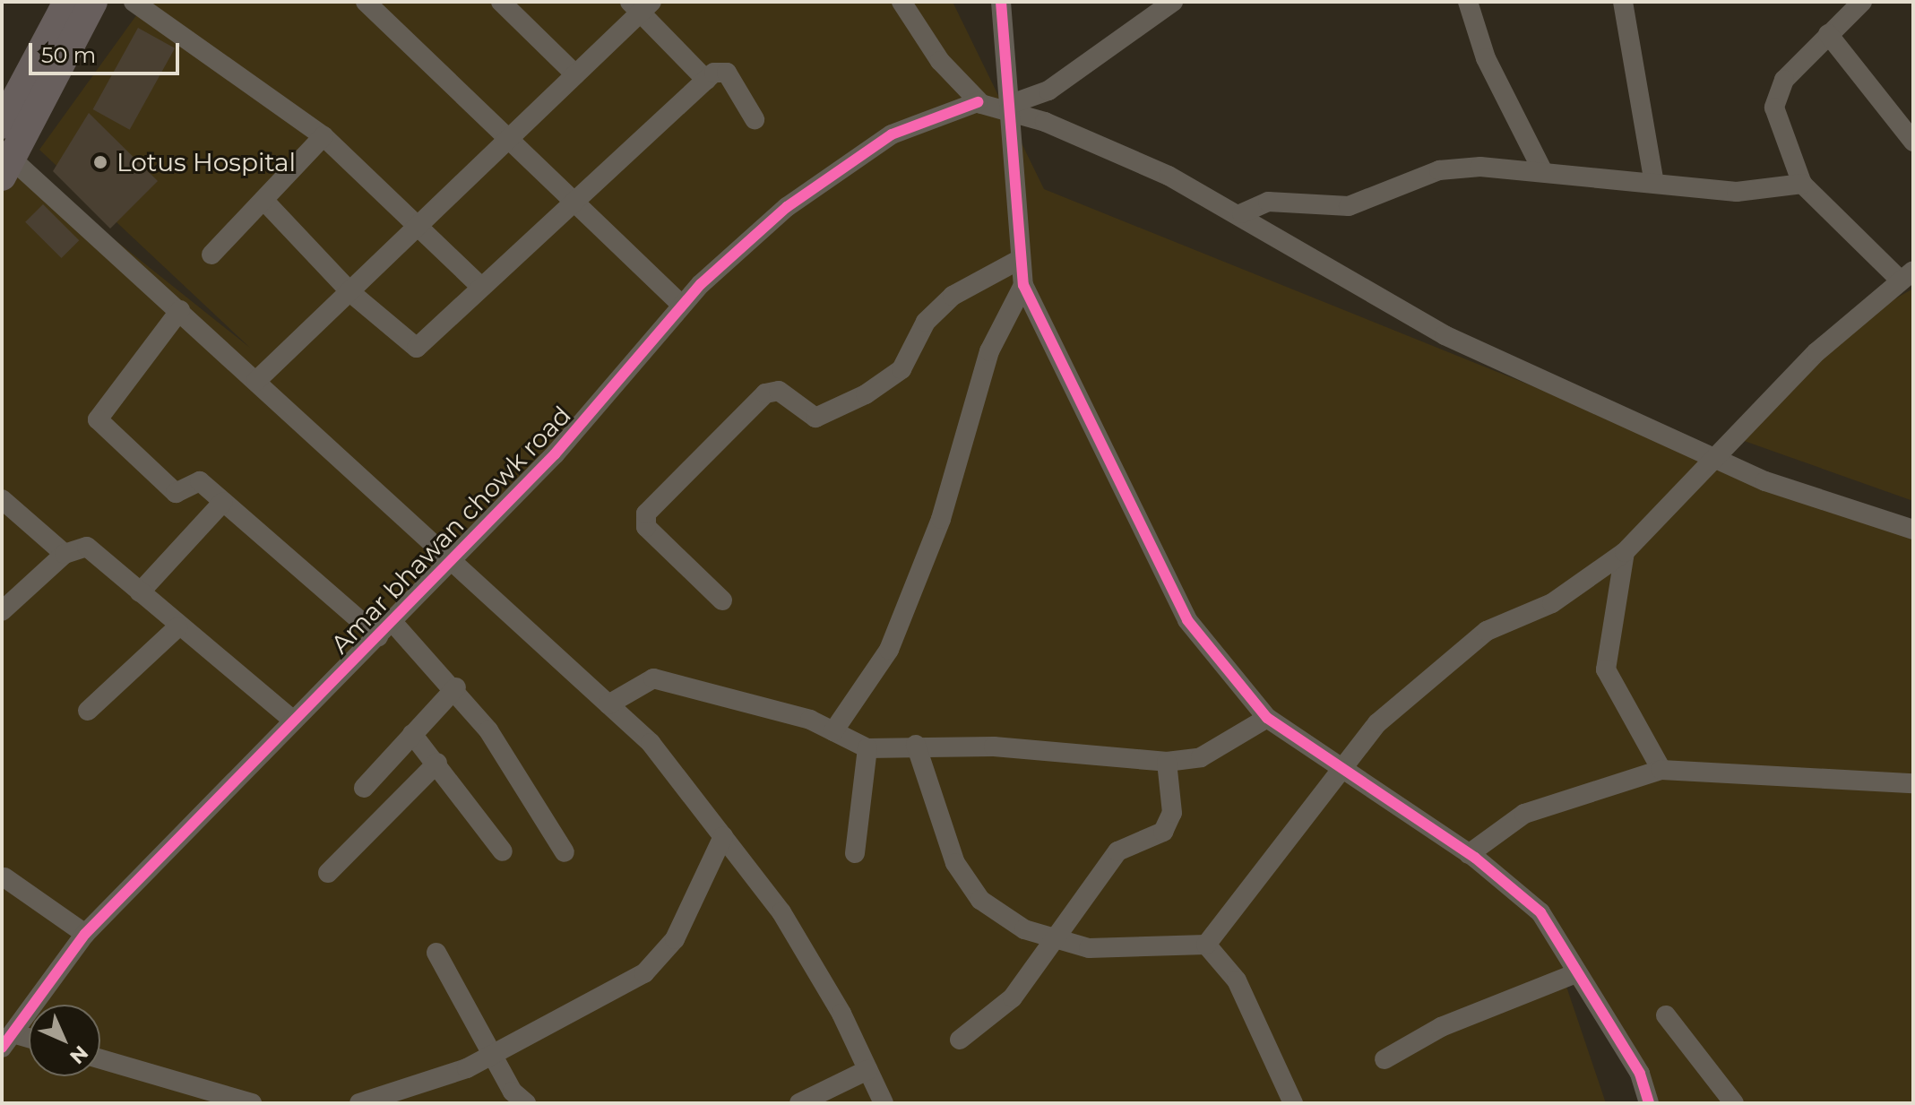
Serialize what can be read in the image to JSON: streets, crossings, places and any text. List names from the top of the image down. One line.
{"streets":{"street":["Amar bhawan chowk road"]},"places":["Lotus Hospital"],"scale_bar":"50 m","north":"bottom right"}
